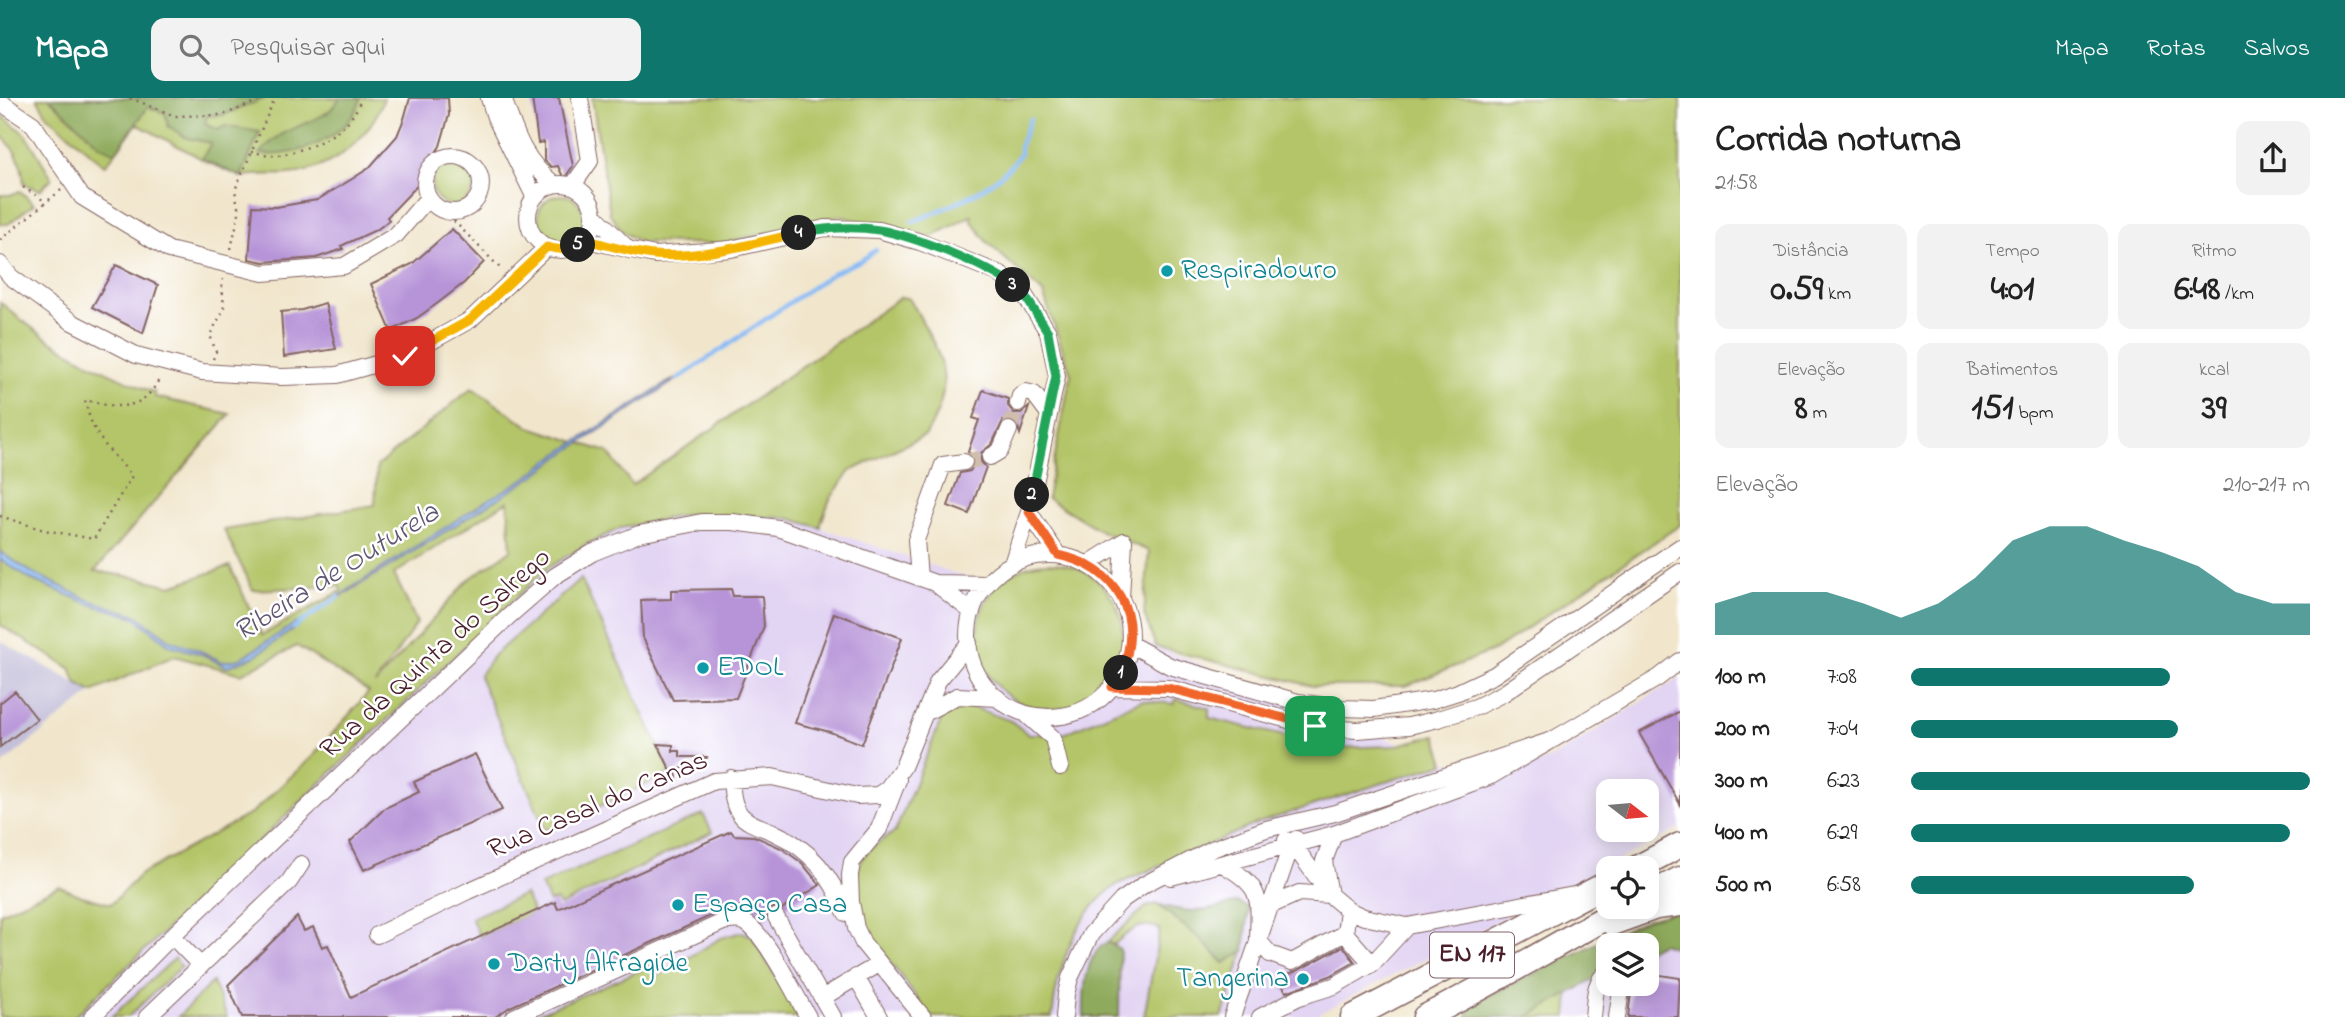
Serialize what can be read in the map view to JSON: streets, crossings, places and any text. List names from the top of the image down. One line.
{"streets":{"highway":["EN 117"],"street":["Rua da Quinta do Salrego","Rua Casal do Canas"]},"crossings":[["Rua da Quinta do Salrego","Rua Casal do Canas"]],"water":["Ribeira de Outurela"],"places":["Respiradouro","EDOL","Espaço Casa","Darty Alfragide","Tangerina"],"north":"right","page":{"header":"Mapa","search":"Pesquisar aqui","nav":["Mapa","Rotas","Salvos"],"heading":["Corrida noturna","21:58"],"pins":["4","5","3","2","1"],"stats":[["Distância","0.59 km"],["Tempo","4:01"],["Ritmo","6:48 /km"],["Elevação","8 m"],["Batimentos","151 bpm"],["kcal","39"]],"chart":["Elevação","210–217 m"],"list":[{"name":"100 m","note":"7:08"},{"name":"200 m","note":"7:04"},{"name":"300 m","note":"6:23"},{"name":"400 m","note":"6:29"},{"name":"500 m","note":"6:58"}]}}
